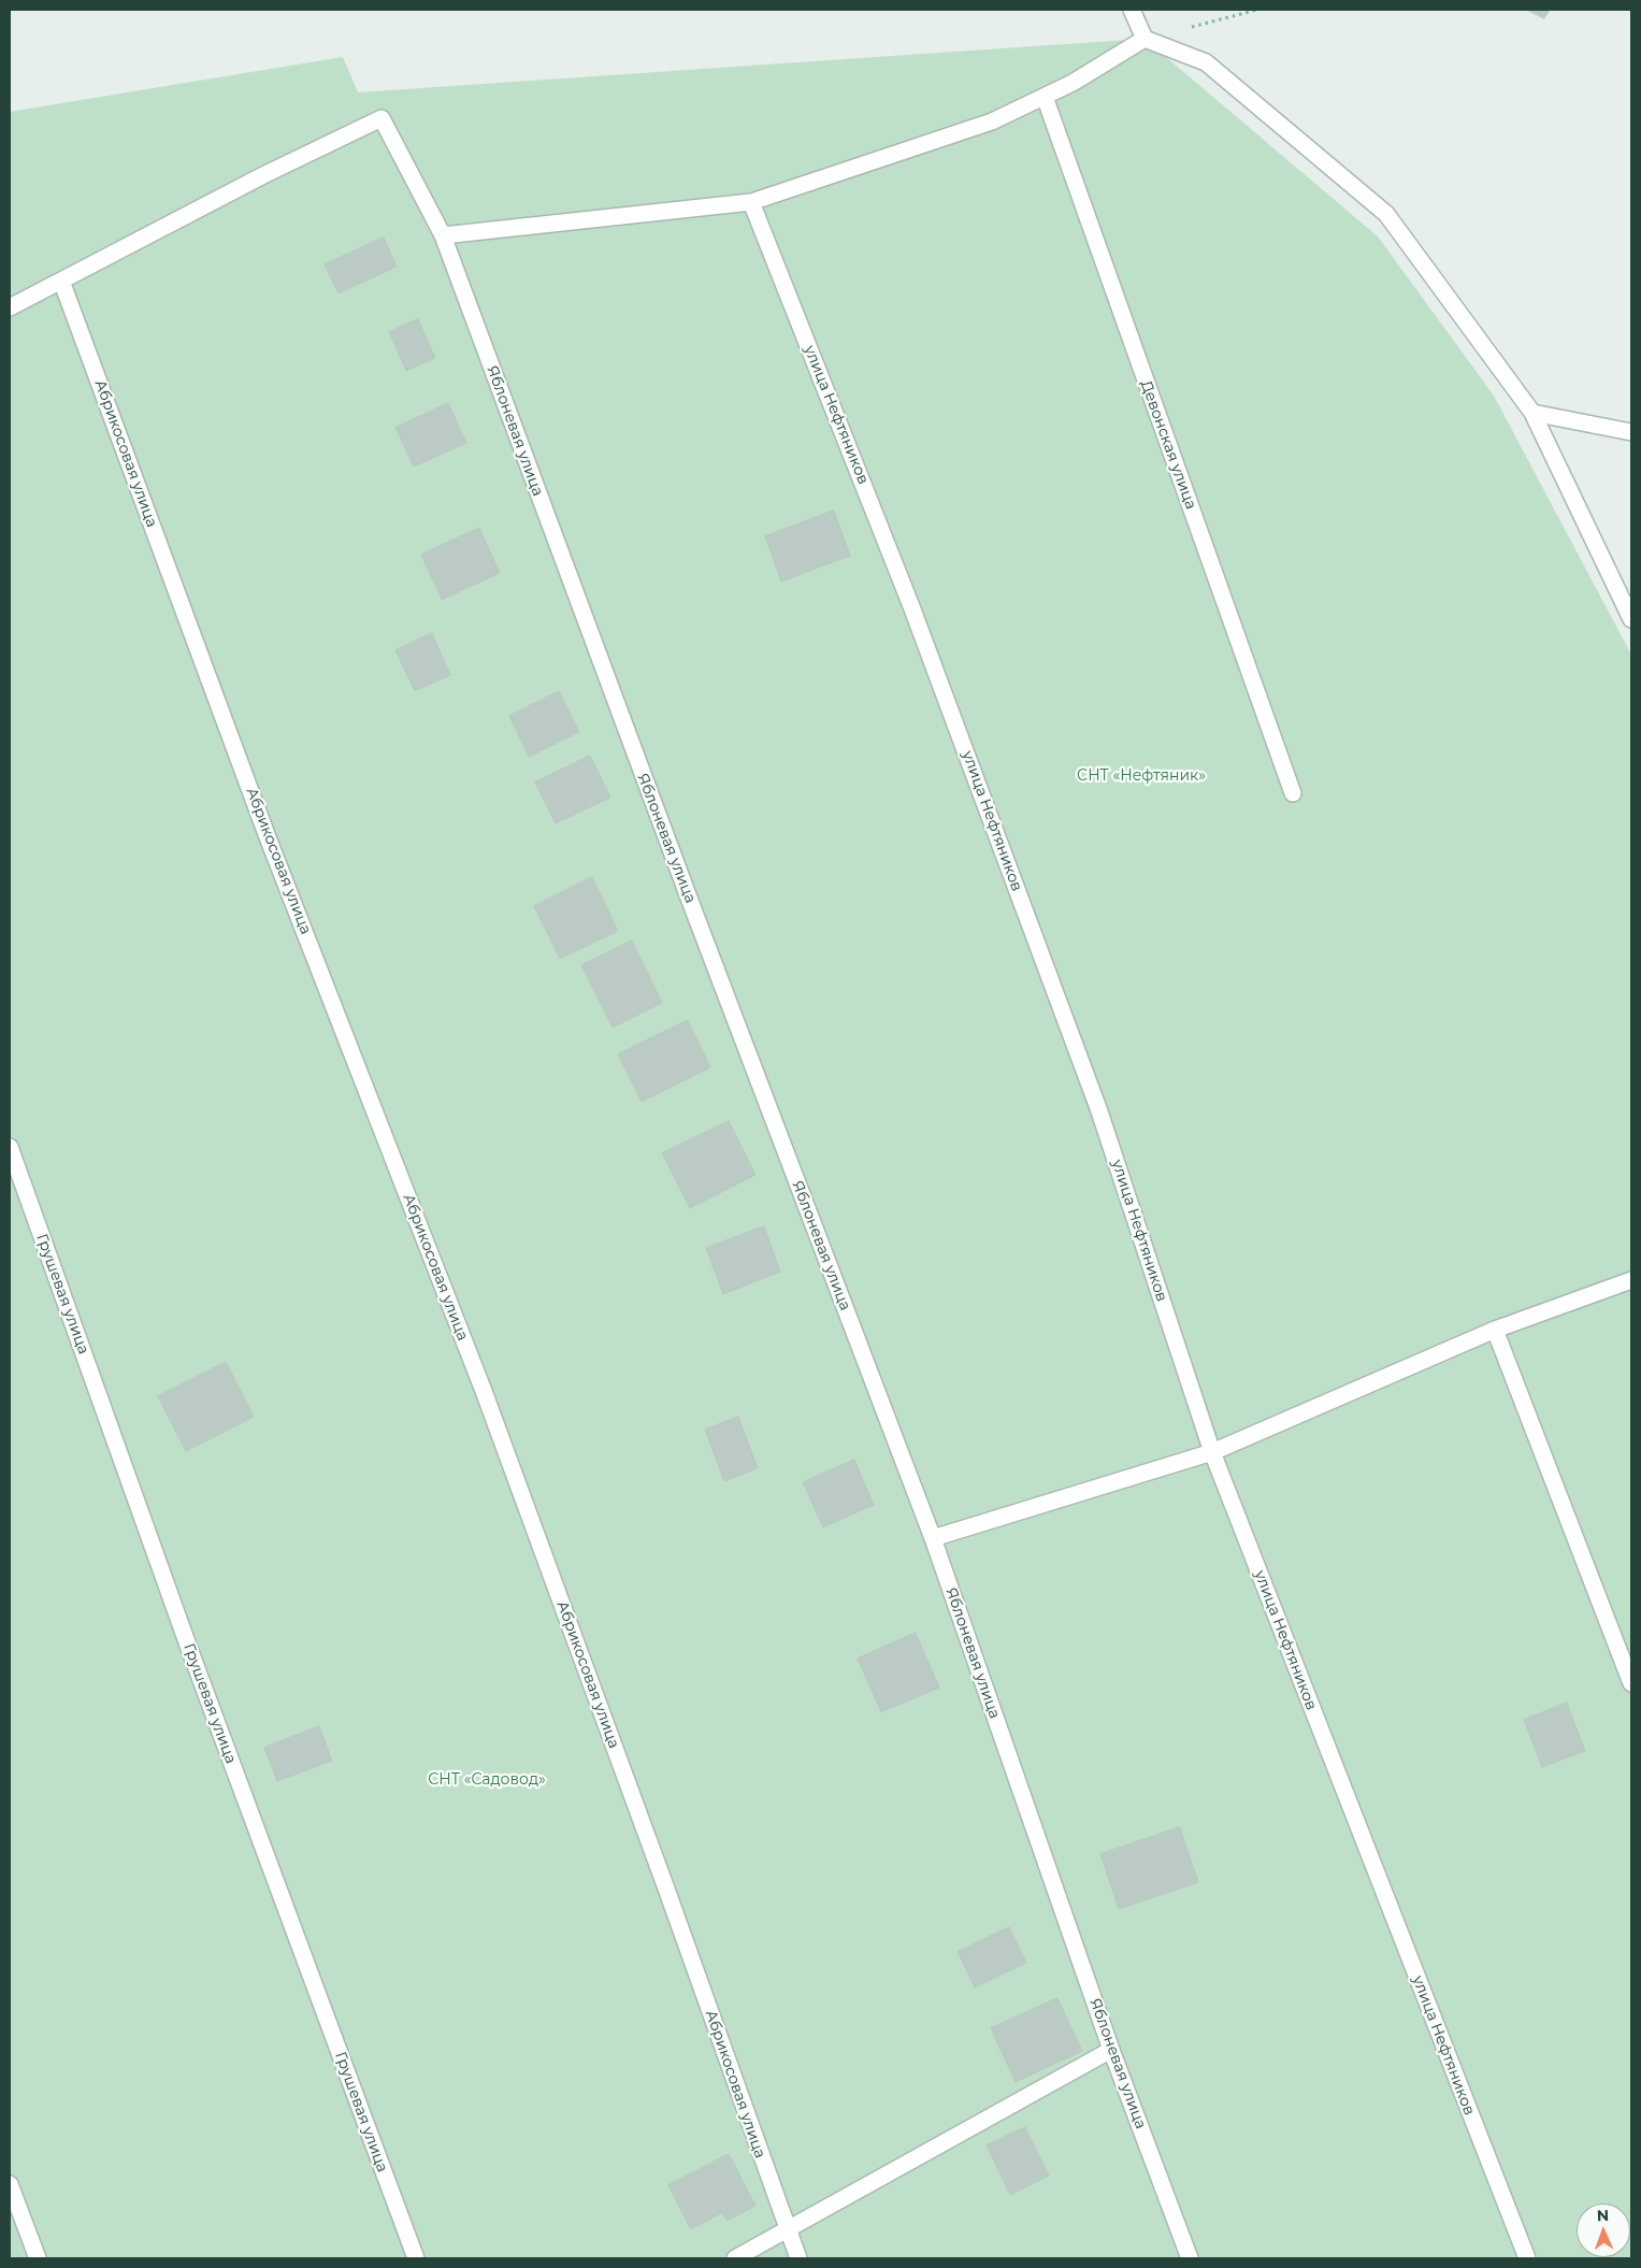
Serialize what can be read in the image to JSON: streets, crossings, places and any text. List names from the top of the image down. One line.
{"streets":{"street":["улица Нефтяников","Яблоневая улица","Девонская улица","Абрикосовая улица","Грушевая улица"]},"crossings":[["Яблоневая улица","Абрикосовая улица"]],"parks":["СНТ «Нефтяник»","СНТ «Садовод»"],"north":"top"}
